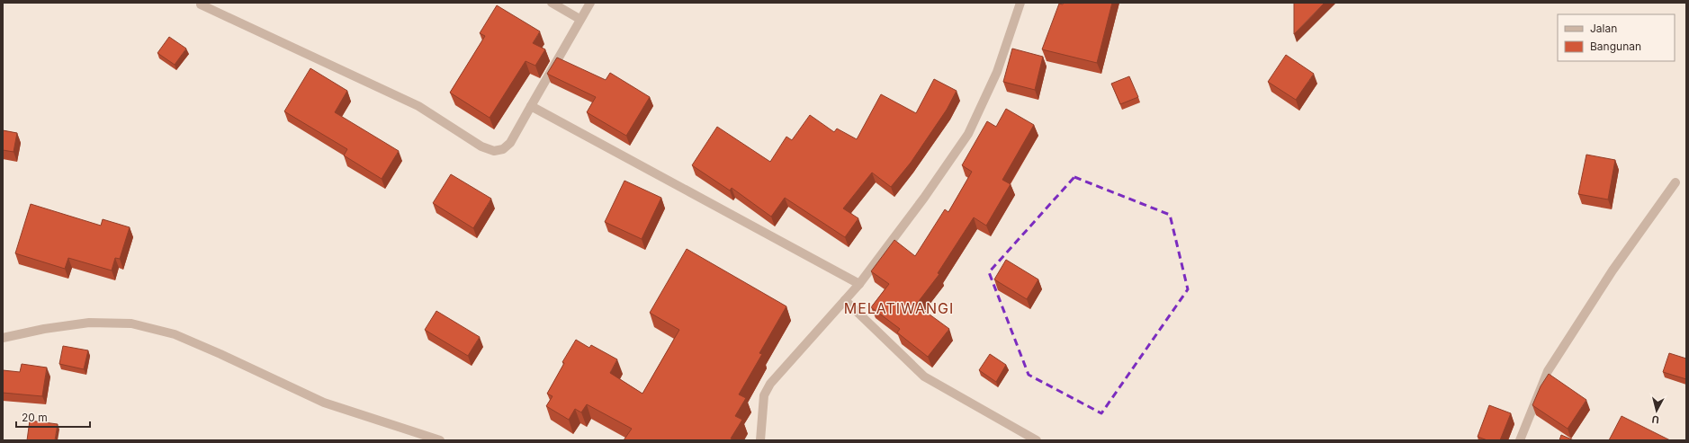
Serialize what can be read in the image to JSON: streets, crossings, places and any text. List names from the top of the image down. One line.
{"districts":["MELATIWANGI"],"legend":["Jalan","Bangunan"],"scale_bar":"20 m","north":"bottom"}
